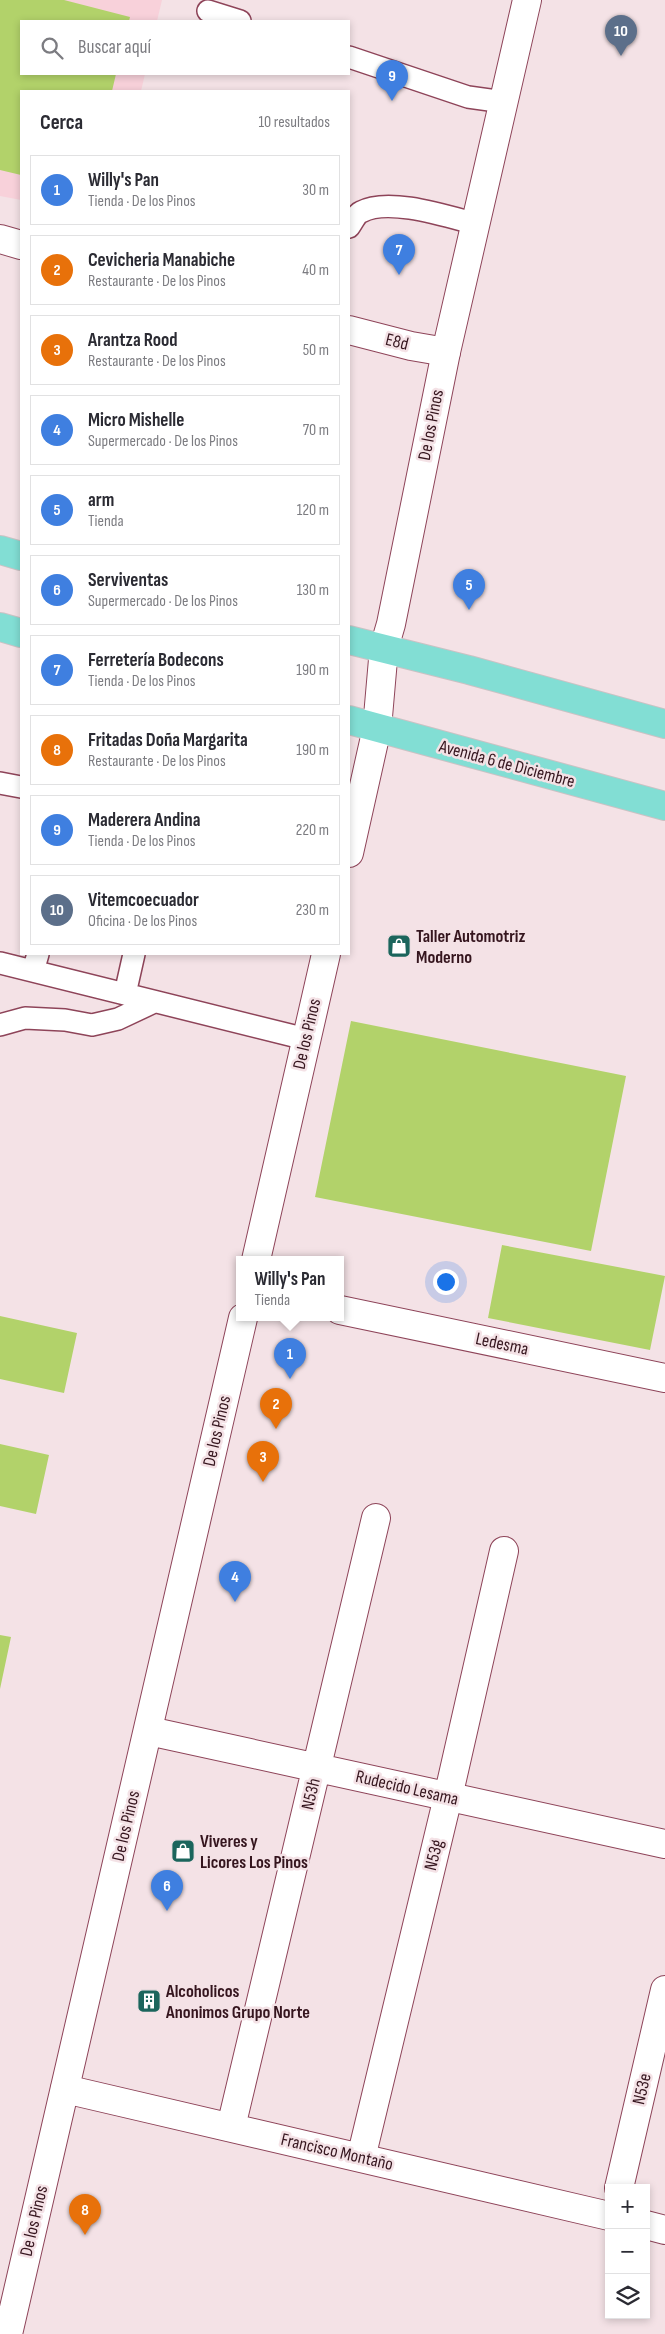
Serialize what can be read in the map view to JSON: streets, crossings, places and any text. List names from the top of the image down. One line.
{"streets":{"main road":["Avenida 6 de Diciembre"],"street":["E8d","De los Pinos","Ledesma","Rudecido Lesama","N53h","N53g","N53e","Francisco Montaño"]},"crossings":[["E8d","De los Pinos"],["De los Pinos","Avenida 6 de Diciembre"],["De los Pinos","Rudecido Lesama"],["De los Pinos","Francisco Montaño"],["Rudecido Lesama","N53h"],["Rudecido Lesama","N53g"],["N53h","Francisco Montaño"],["N53g","Francisco Montaño"]],"places":{"shop":["Taller Automotriz Moderno","Viveres y Licores Los Pinos"],"building":["Alcoholicos Anonimos Grupo Norte"]},"page":{"pins":["10","9","7","5","1","2","3","4","6","8"],"search":"Buscar aquí","heading":["Cerca","10 resultados"],"list":[{"mark":"1","name":"Willy's Pan","note":"Tienda · De los Pinos","value":"30 m"},{"mark":"2","name":"Cevicheria Manabiche","note":"Restaurante · De los Pinos","value":"40 m"},{"mark":"3","name":"Arantza Rood","note":"Restaurante · De los Pinos","value":"50 m"},{"mark":"4","name":"Micro Mishelle","note":"Supermercado · De los Pinos","value":"70 m"},{"mark":"5","name":"arm","note":"Tienda","value":"120 m"},{"mark":"6","name":"Serviventas","note":"Supermercado · De los Pinos","value":"130 m"},{"mark":"7","name":"Ferretería Bodecons","note":"Tienda · De los Pinos","value":"190 m"},{"mark":"8","name":"Fritadas Doña Margarita","note":"Restaurante · De los Pinos","value":"190 m"},{"mark":"9","name":"Maderera Andina","note":"Tienda · De los Pinos","value":"220 m"},{"mark":"10","name":"Vitemcoecuador","note":"Oficina · De los Pinos","value":"230 m"}],"popup":["Willy's Pan","Tienda"],"map_buttons":["+","−"]}}
